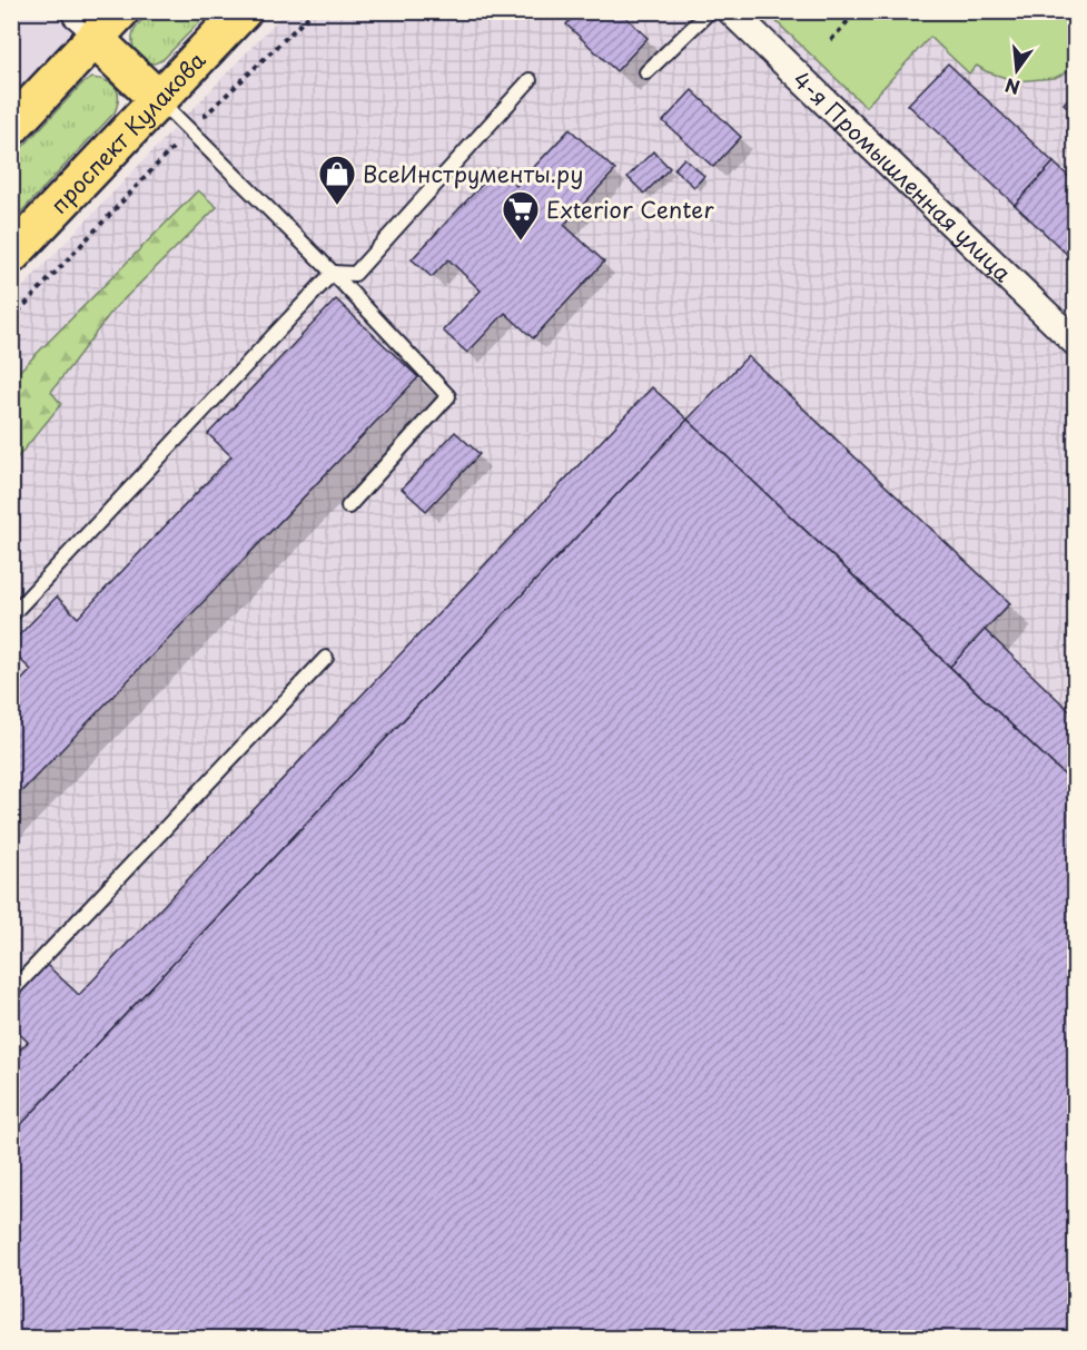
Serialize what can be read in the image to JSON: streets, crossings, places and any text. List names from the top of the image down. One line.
{"streets":{"main road":["проспект Кулакова"],"street":["4-я Промышленная улица"]},"places":{"shop":["ВсеИнструменты.ру"],"supermarket":["Exterior Center"]},"north":"bottom"}
